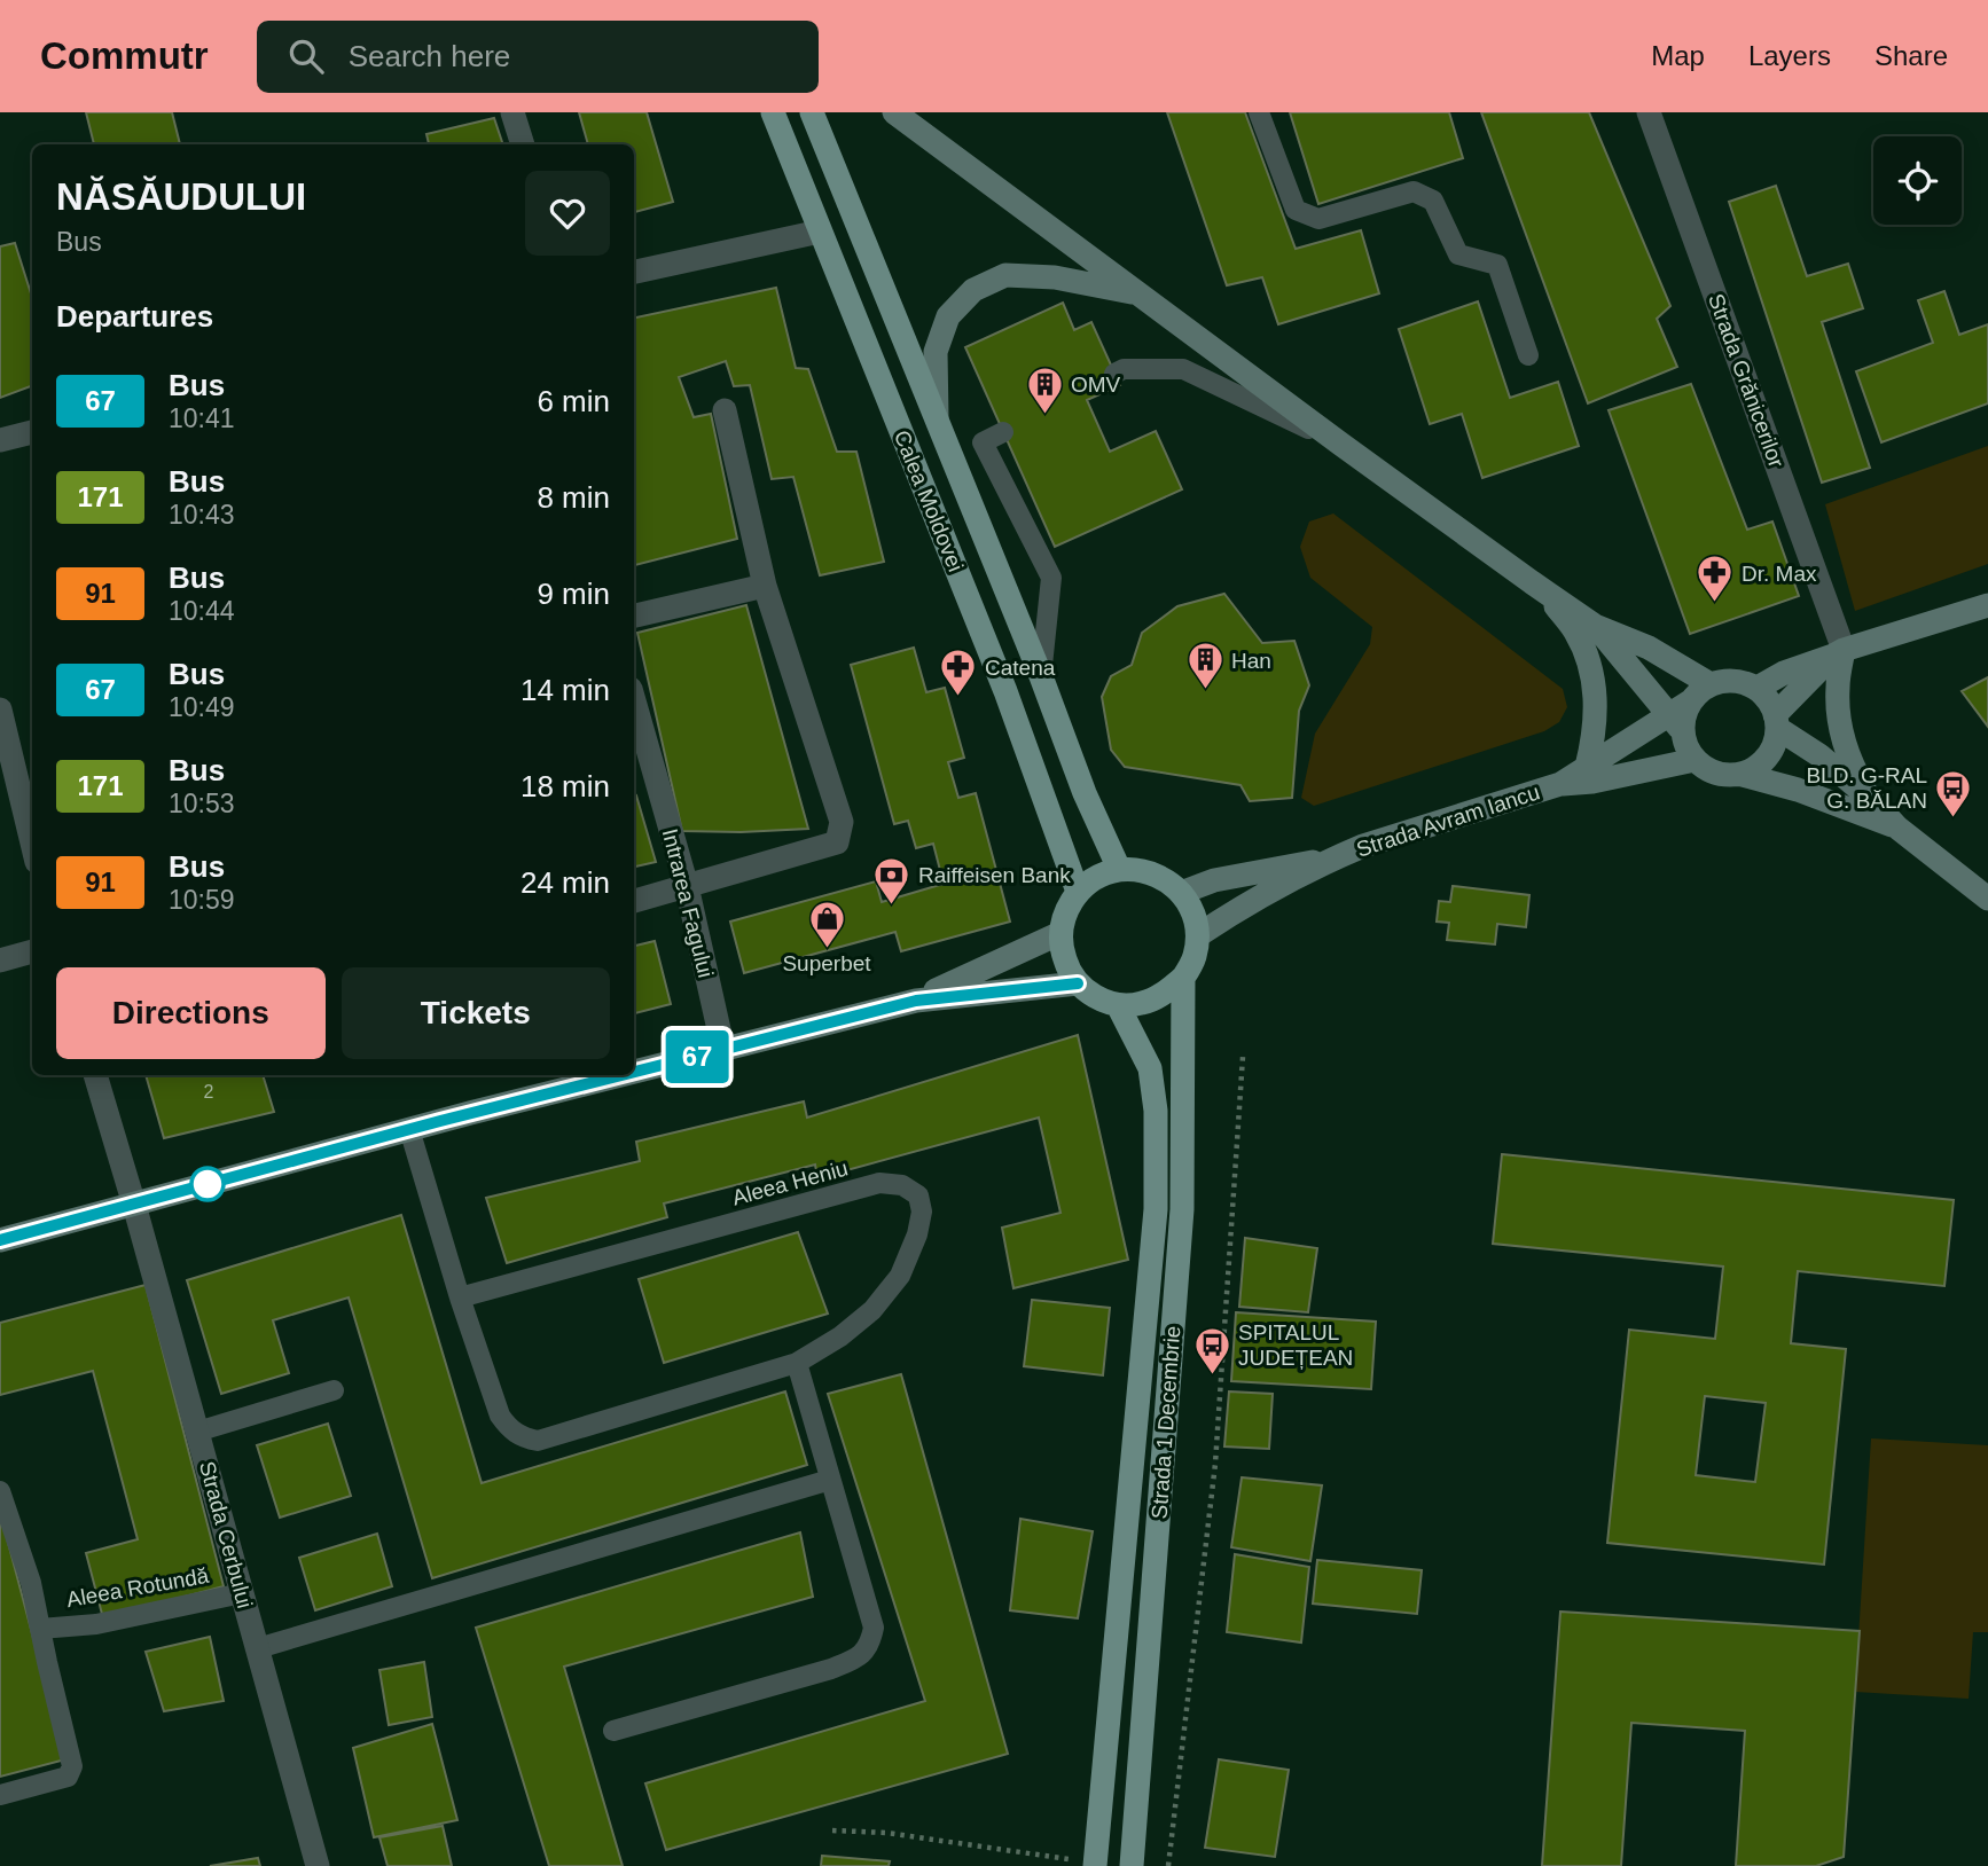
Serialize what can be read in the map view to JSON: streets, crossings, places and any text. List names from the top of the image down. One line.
{"streets":{"main road":["Calea Moldovei","Strada Avram Iancu","Strada 1 Decembrie"],"street":["Strada Grănicerilor","Intrarea Fagului","Strada Cerbului"],"lane":["Aleea Heniu","Aleea Rotundă"]},"crossings":[["Calea Moldovei","Strada Avram Iancu"],["Calea Moldovei","Strada 1 Decembrie"],["Strada Avram Iancu","Strada 1 Decembrie"],["Strada Cerbului","Aleea Rotundă"]],"places":{"building":["OMV","Han"],"pharmacy":["Dr. Max","Catena"],"bus stop":["BLD. G-RAL G. BĂLAN","SPITALUL JUDEȚEAN"],"bank":["Raiffeisen Bank"],"shop":["Superbet"]},"lines":["bus line 67"],"house_numbers":["2"],"page":{"header":"Commutr","search":"Search here","nav":["Map","Layers","Share"],"on_map":"67","heading":[["NĂSĂUDULUI","Bus"],"Departures"],"list":[{"mark":"67","name":"Bus","note":"10:41","value":"6 min"},{"mark":"171","name":"Bus","note":"10:43","value":"8 min"},{"mark":"91","name":"Bus","note":"10:44","value":"9 min"},{"mark":"67","name":"Bus","note":"10:49","value":"14 min"},{"mark":"171","name":"Bus","note":"10:53","value":"18 min"},{"mark":"91","name":"Bus","note":"10:59","value":"24 min"}],"buttons":["Directions","Tickets"]}}
